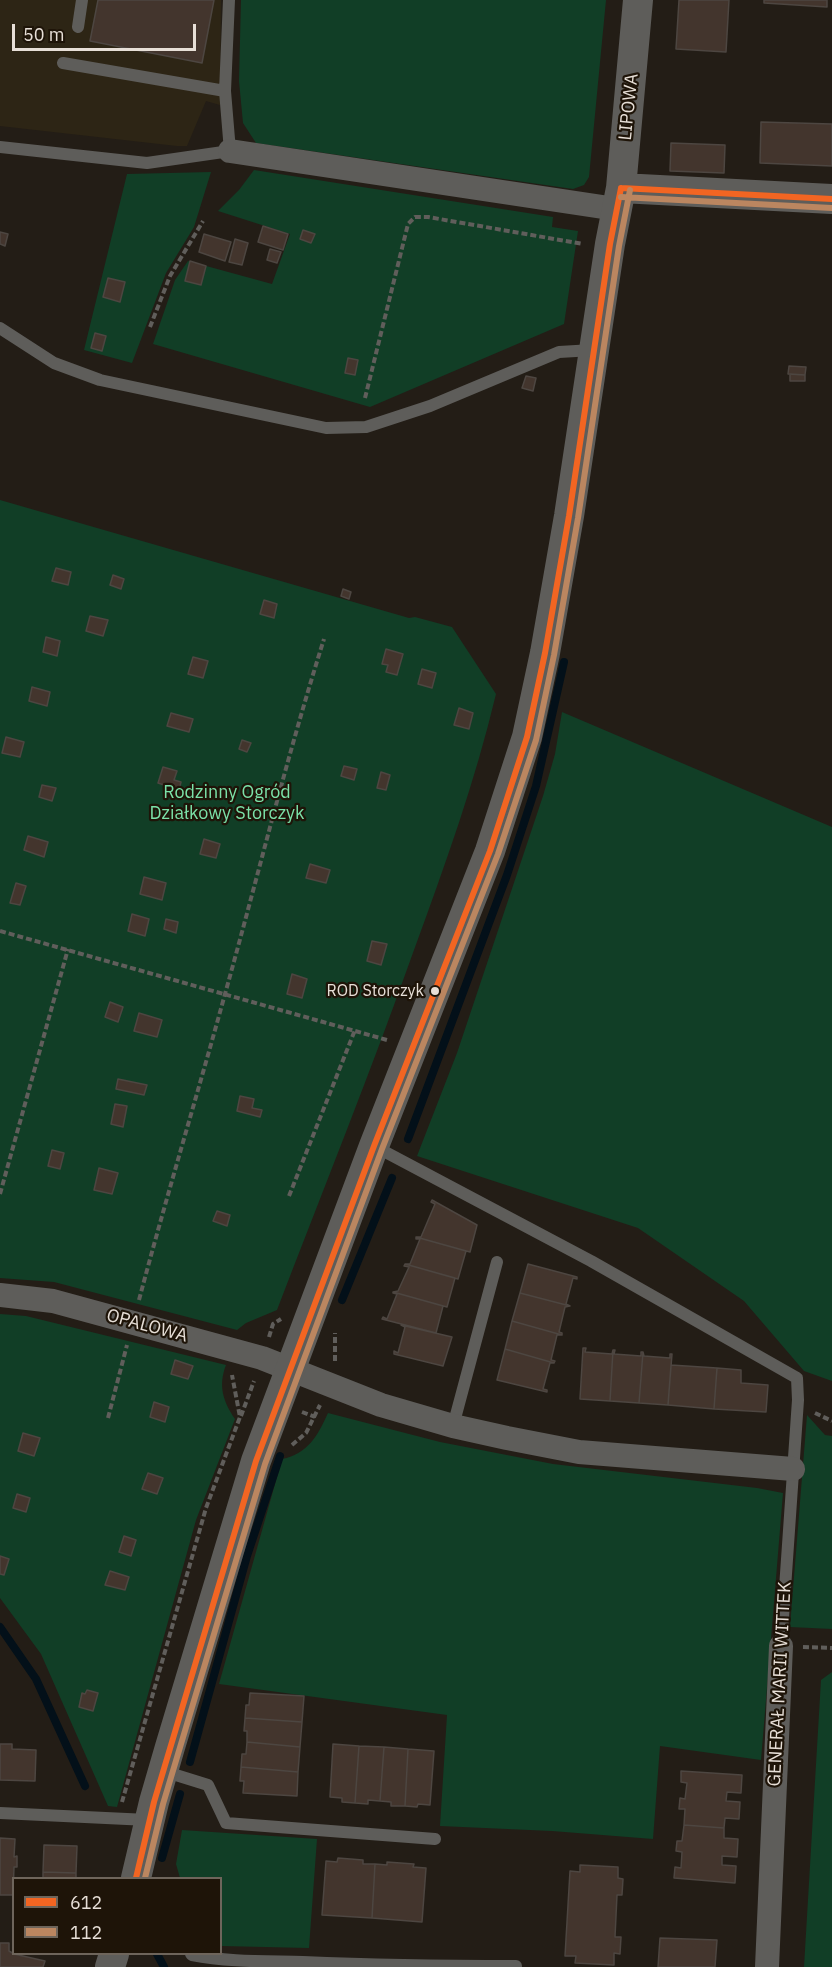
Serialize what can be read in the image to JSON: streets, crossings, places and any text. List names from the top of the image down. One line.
{"streets":{"street":["LIPOWA","OPALOWA","GENERAŁ MARII WITTEK"]},"crossings":[["LIPOWA","OPALOWA"],["LIPOWA","GENERAŁ MARII WITTEK"],["OPALOWA","GENERAŁ MARII WITTEK"]],"parks":["Rodzinny Ogród Działkowy Storczyk"],"places":["ROD Storczyk"],"lines":["transit line 612","transit line 112"],"legend":["612","112"],"scale_bar":"50 m"}
